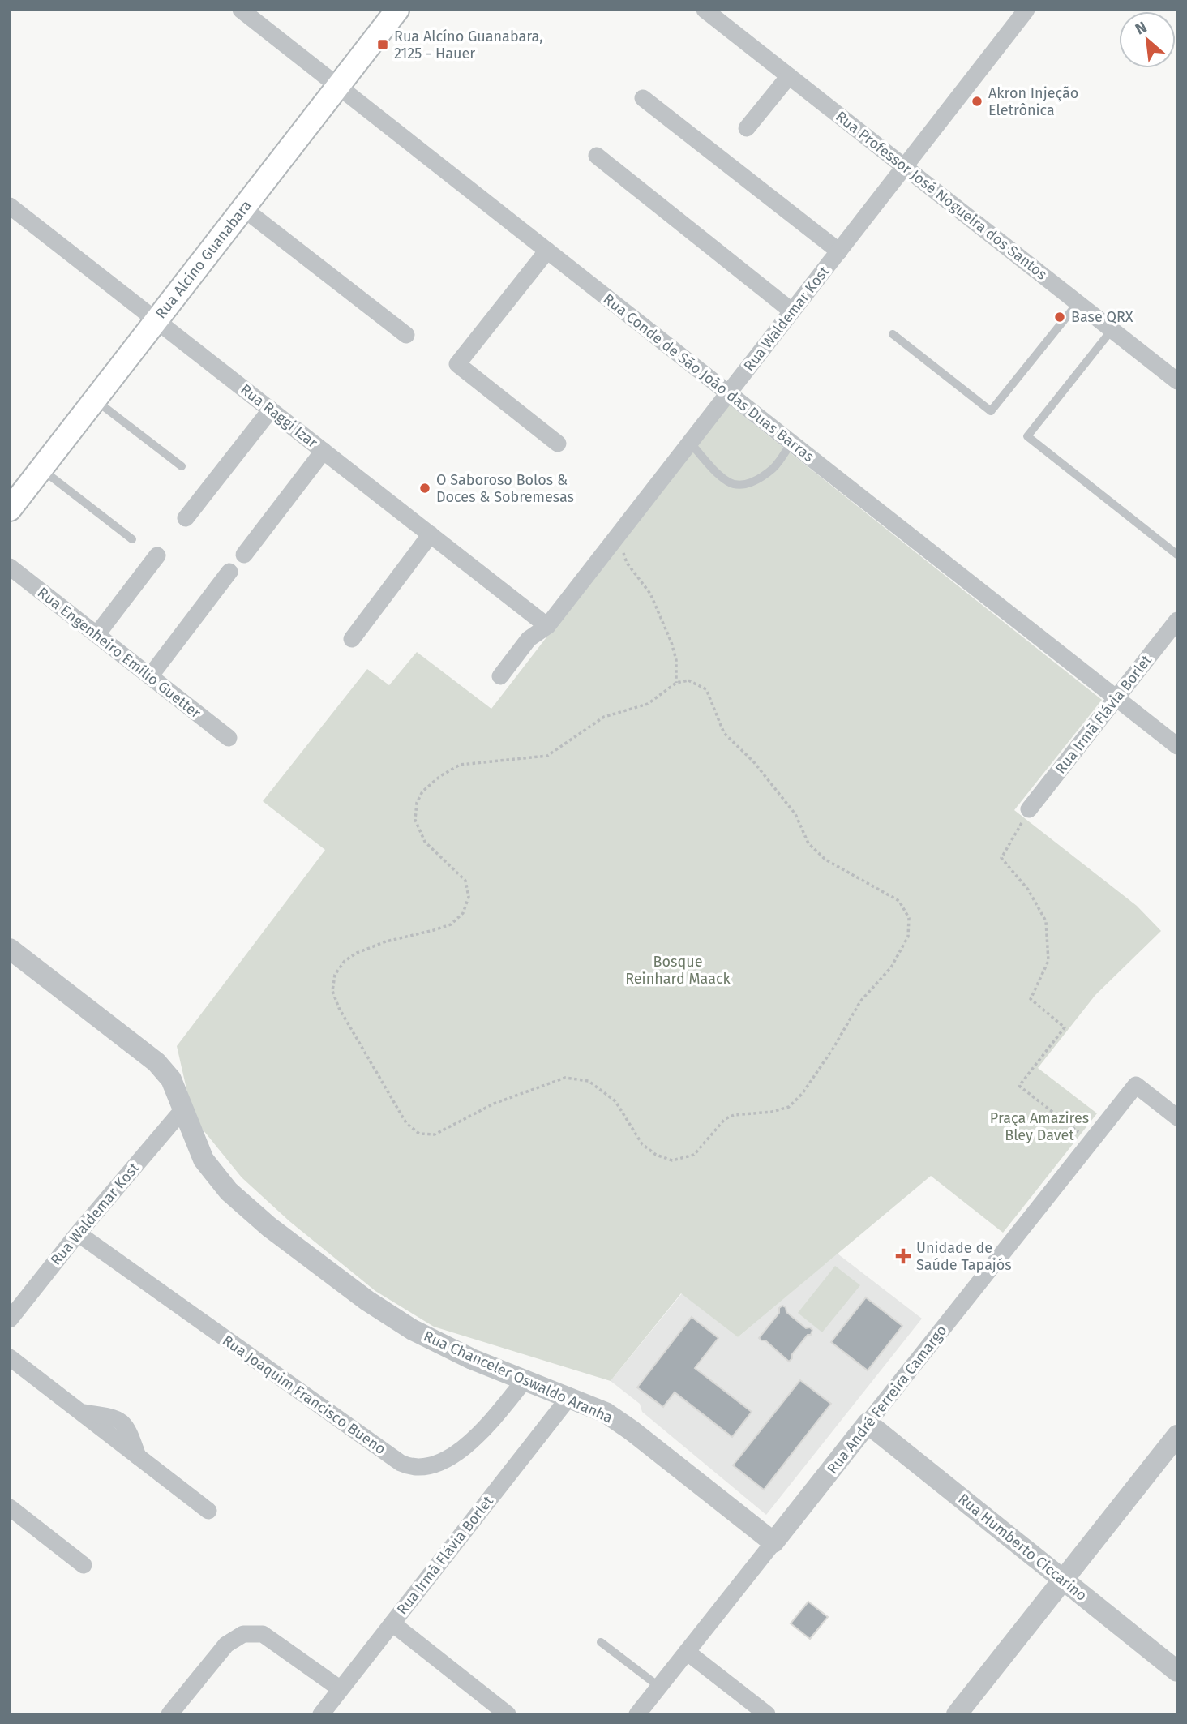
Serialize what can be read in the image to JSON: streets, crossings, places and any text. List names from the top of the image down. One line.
{"streets":{"main road":["Rua Alcino Guanabara"],"street":["Rua Professor José Nogueira dos Santos","Rua Waldemar Kost","Rua Conde de São João das Duas Barras","Rua Raggi Izar","Rua Engenheiro Emílio Guetter","Rua Irmã Flávia Borlet","Rua Chanceler Oswaldo Aranha","Rua Joaquim Francisco Bueno","Rua André Ferreira Camargo","Rua Humberto Ciccarino"]},"crossings":[["Rua Professor José Nogueira dos Santos","Rua Waldemar Kost"],["Rua Alcino Guanabara","Rua Conde de São João das Duas Barras"],["Rua Alcino Guanabara","Rua Raggi Izar"],["Rua Waldemar Kost","Rua Conde de São João das Duas Barras"],["Rua Waldemar Kost","Rua Raggi Izar"],["Rua Waldemar Kost","Rua Chanceler Oswaldo Aranha"],["Rua Waldemar Kost","Rua Joaquim Francisco Bueno"],["Rua Conde de São João das Duas Barras","Rua Irmã Flávia Borlet"],["Rua Irmã Flávia Borlet","Rua Chanceler Oswaldo Aranha"],["Rua Chanceler Oswaldo Aranha","Rua Joaquim Francisco Bueno"],["Rua Chanceler Oswaldo Aranha","Rua André Ferreira Camargo"],["Rua André Ferreira Camargo","Rua Humberto Ciccarino"]],"parks":["Bosque Reinhard Maack","Praça Amazires Bley Davet"],"places":{"transit":["Rua Alcíno Guanabara, 2125 - Hauer"],"other":["Akron Injeção Eletrônica","Base QRX","O Saboroso Bolos & Doces & Sobremesas"],"health":["Unidade de Saúde Tapajós"]},"north":"top left"}
